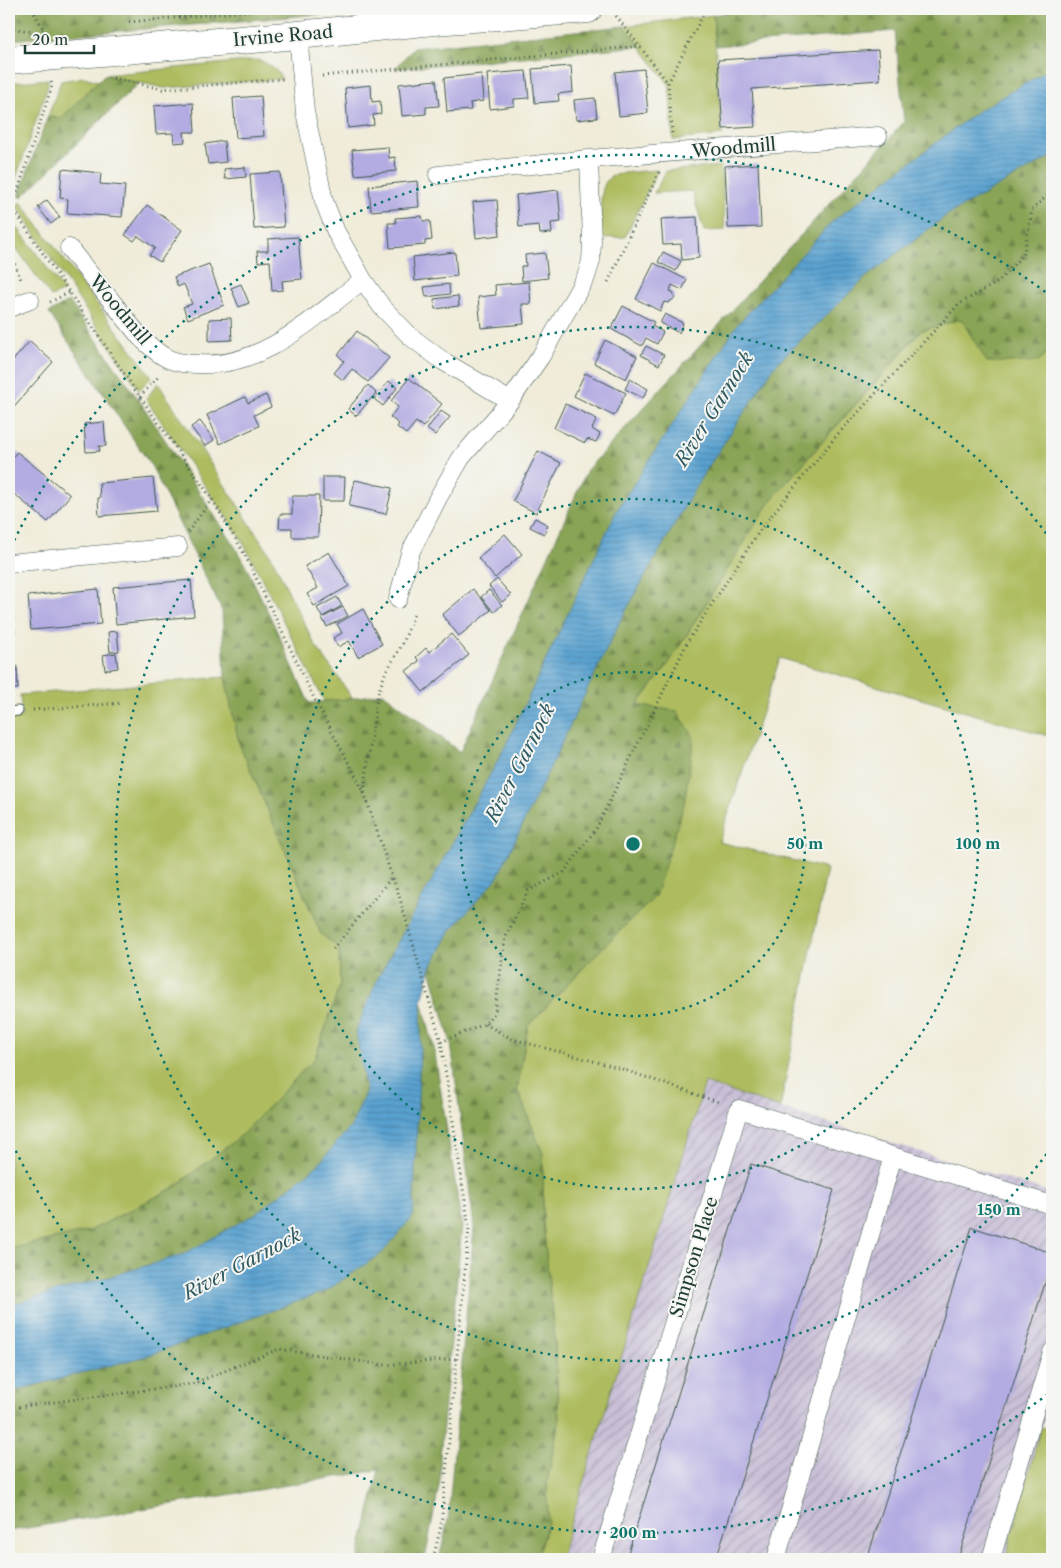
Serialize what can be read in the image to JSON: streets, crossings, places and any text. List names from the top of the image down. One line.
{"streets":{"main road":["Irvine Road"],"street":["Woodmill","Simpson Place"]},"water":["River Garnock"],"scale_bar":"20 m","rings":["50 m","100 m","150 m","200 m"]}
